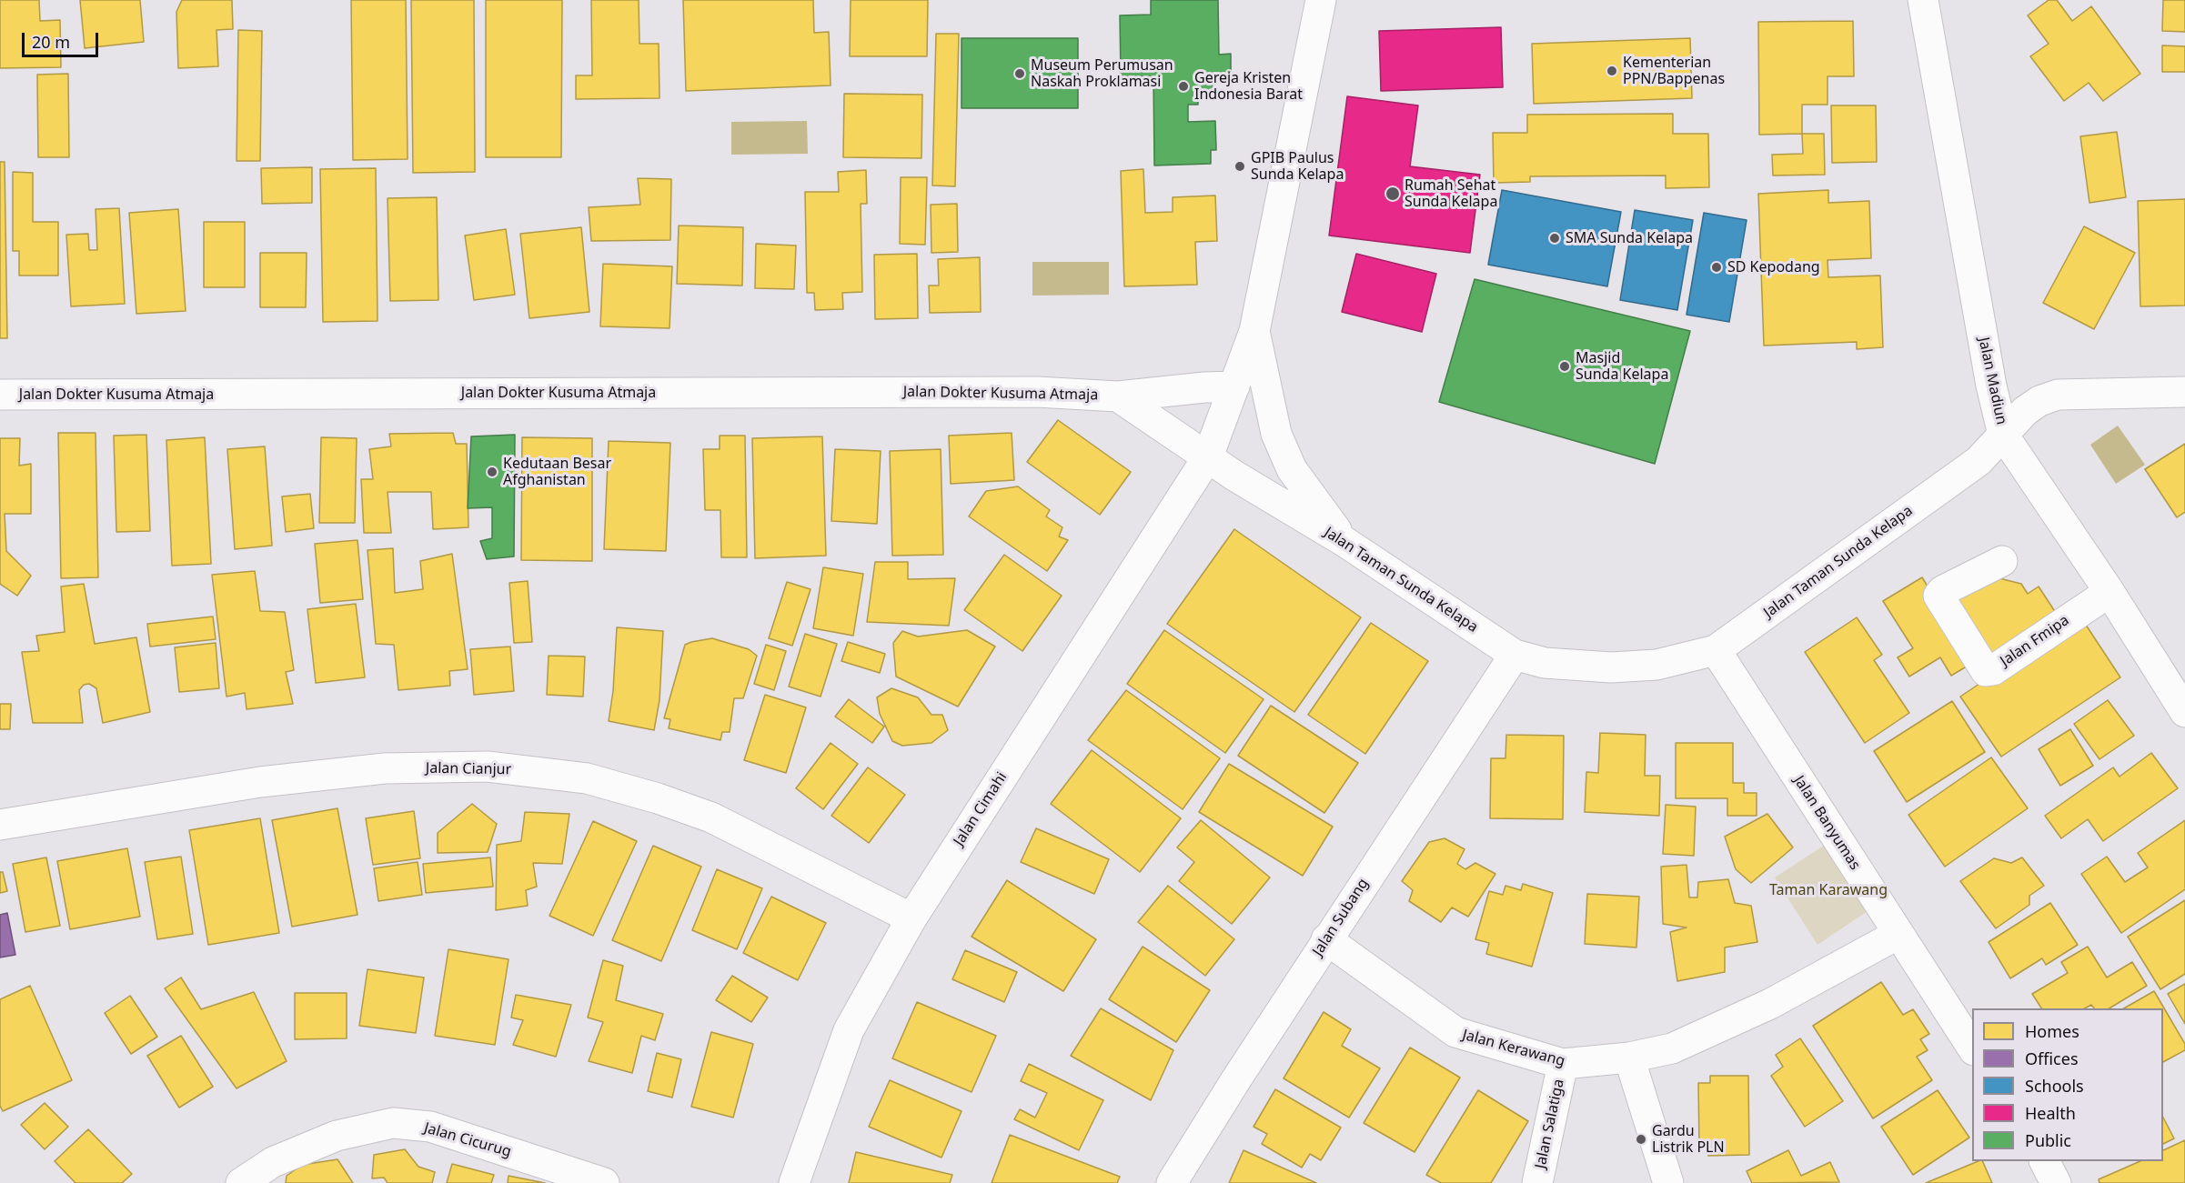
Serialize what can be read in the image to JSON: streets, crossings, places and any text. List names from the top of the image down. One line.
{"streets":{"street":["Jalan Madiun","Jalan Dokter Kusuma Atmaja","Jalan Taman Sunda Kelapa","Jalan Fmipa","Jalan Cianjur","Jalan Cimahi","Jalan Banyumas","Jalan Subang","Jalan Kerawang","Jalan Salatiga","Jalan Cicurug"]},"crossings":[["Jalan Madiun","Jalan Taman Sunda Kelapa"],["Jalan Madiun","Jalan Fmipa"],["Jalan Dokter Kusuma Atmaja","Jalan Taman Sunda Kelapa"],["Jalan Dokter Kusuma Atmaja","Jalan Cimahi"],["Jalan Taman Sunda Kelapa","Jalan Cimahi"],["Jalan Taman Sunda Kelapa","Jalan Banyumas"],["Jalan Taman Sunda Kelapa","Jalan Subang"],["Jalan Cianjur","Jalan Cimahi"],["Jalan Banyumas","Jalan Kerawang"],["Jalan Subang","Jalan Kerawang"],["Jalan Kerawang","Jalan Salatiga"]],"parks":["Taman Karawang"],"places":["Kementerian PPN/Bappenas","Museum Perumusan Naskah Proklamasi","Gereja Kristen Indonesia Barat","GPIB Paulus Sunda Kelapa","Rumah Sehat Sunda Kelapa","SMA Sunda Kelapa","SD Kepodang","Masjid Sunda Kelapa","Kedutaan Besar Afghanistan","Gardu Listrik PLN"],"legend":["Homes","Offices","Schools","Health","Public"],"scale_bar":"20 m"}
